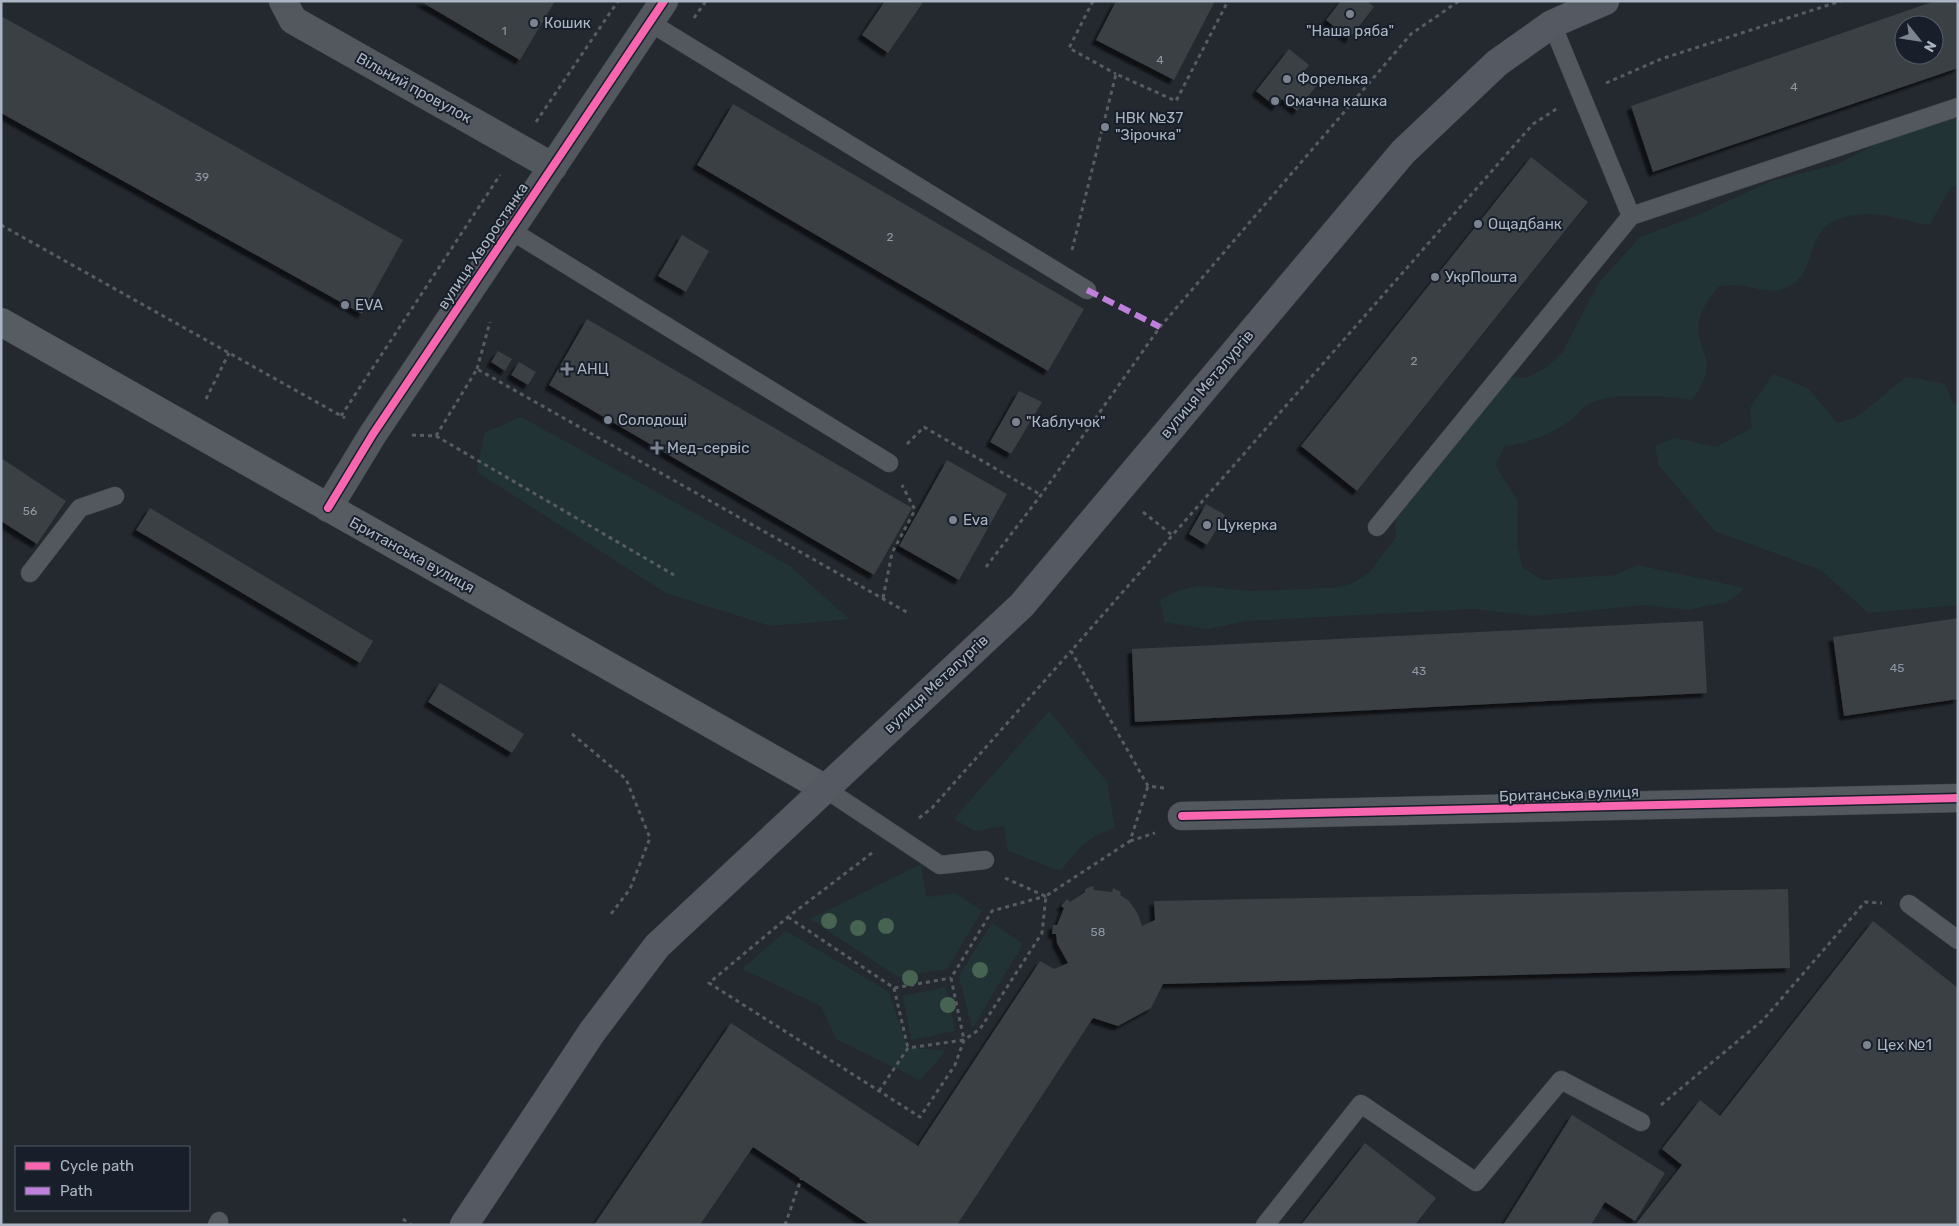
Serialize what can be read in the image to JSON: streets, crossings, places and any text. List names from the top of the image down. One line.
{"streets":{"main road":["вулиця Металургів","Британська вулиця"],"street":["Вільний провулок","вулиця Хворостянка"]},"crossings":[["Вільний провулок","вулиця Хворостянка"],["вулиця Хворостянка","Британська вулиця"],["вулиця Металургів","Британська вулиця"]],"places":{"other":["\"Наша ряба\"","Кошик","Форелька","Смачна кашка","НВК №37 \"Зірочка\"","Ощадбанк","УкрПошта","EVA","Солодощі","\"Каблучок\"","Eva","Цукерка","Цех №1"],"health":["АНЦ","Мед-сервіс"]},"house_numbers":["1","4","4","39","2","2","56","45","43","58"],"legend":["Cycle path","Path"],"north":"bottom right"}
